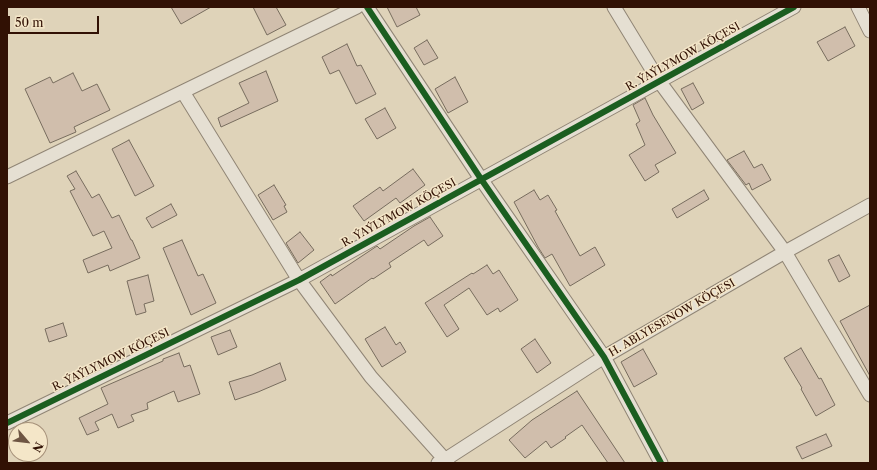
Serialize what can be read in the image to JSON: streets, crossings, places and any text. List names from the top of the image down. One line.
{"streets":{"street":["R. ÝAÝLYMOW KÖÇESI","H. ABLYESENOW KÖÇESI"]},"scale_bar":"50 m","north":"bottom right"}
